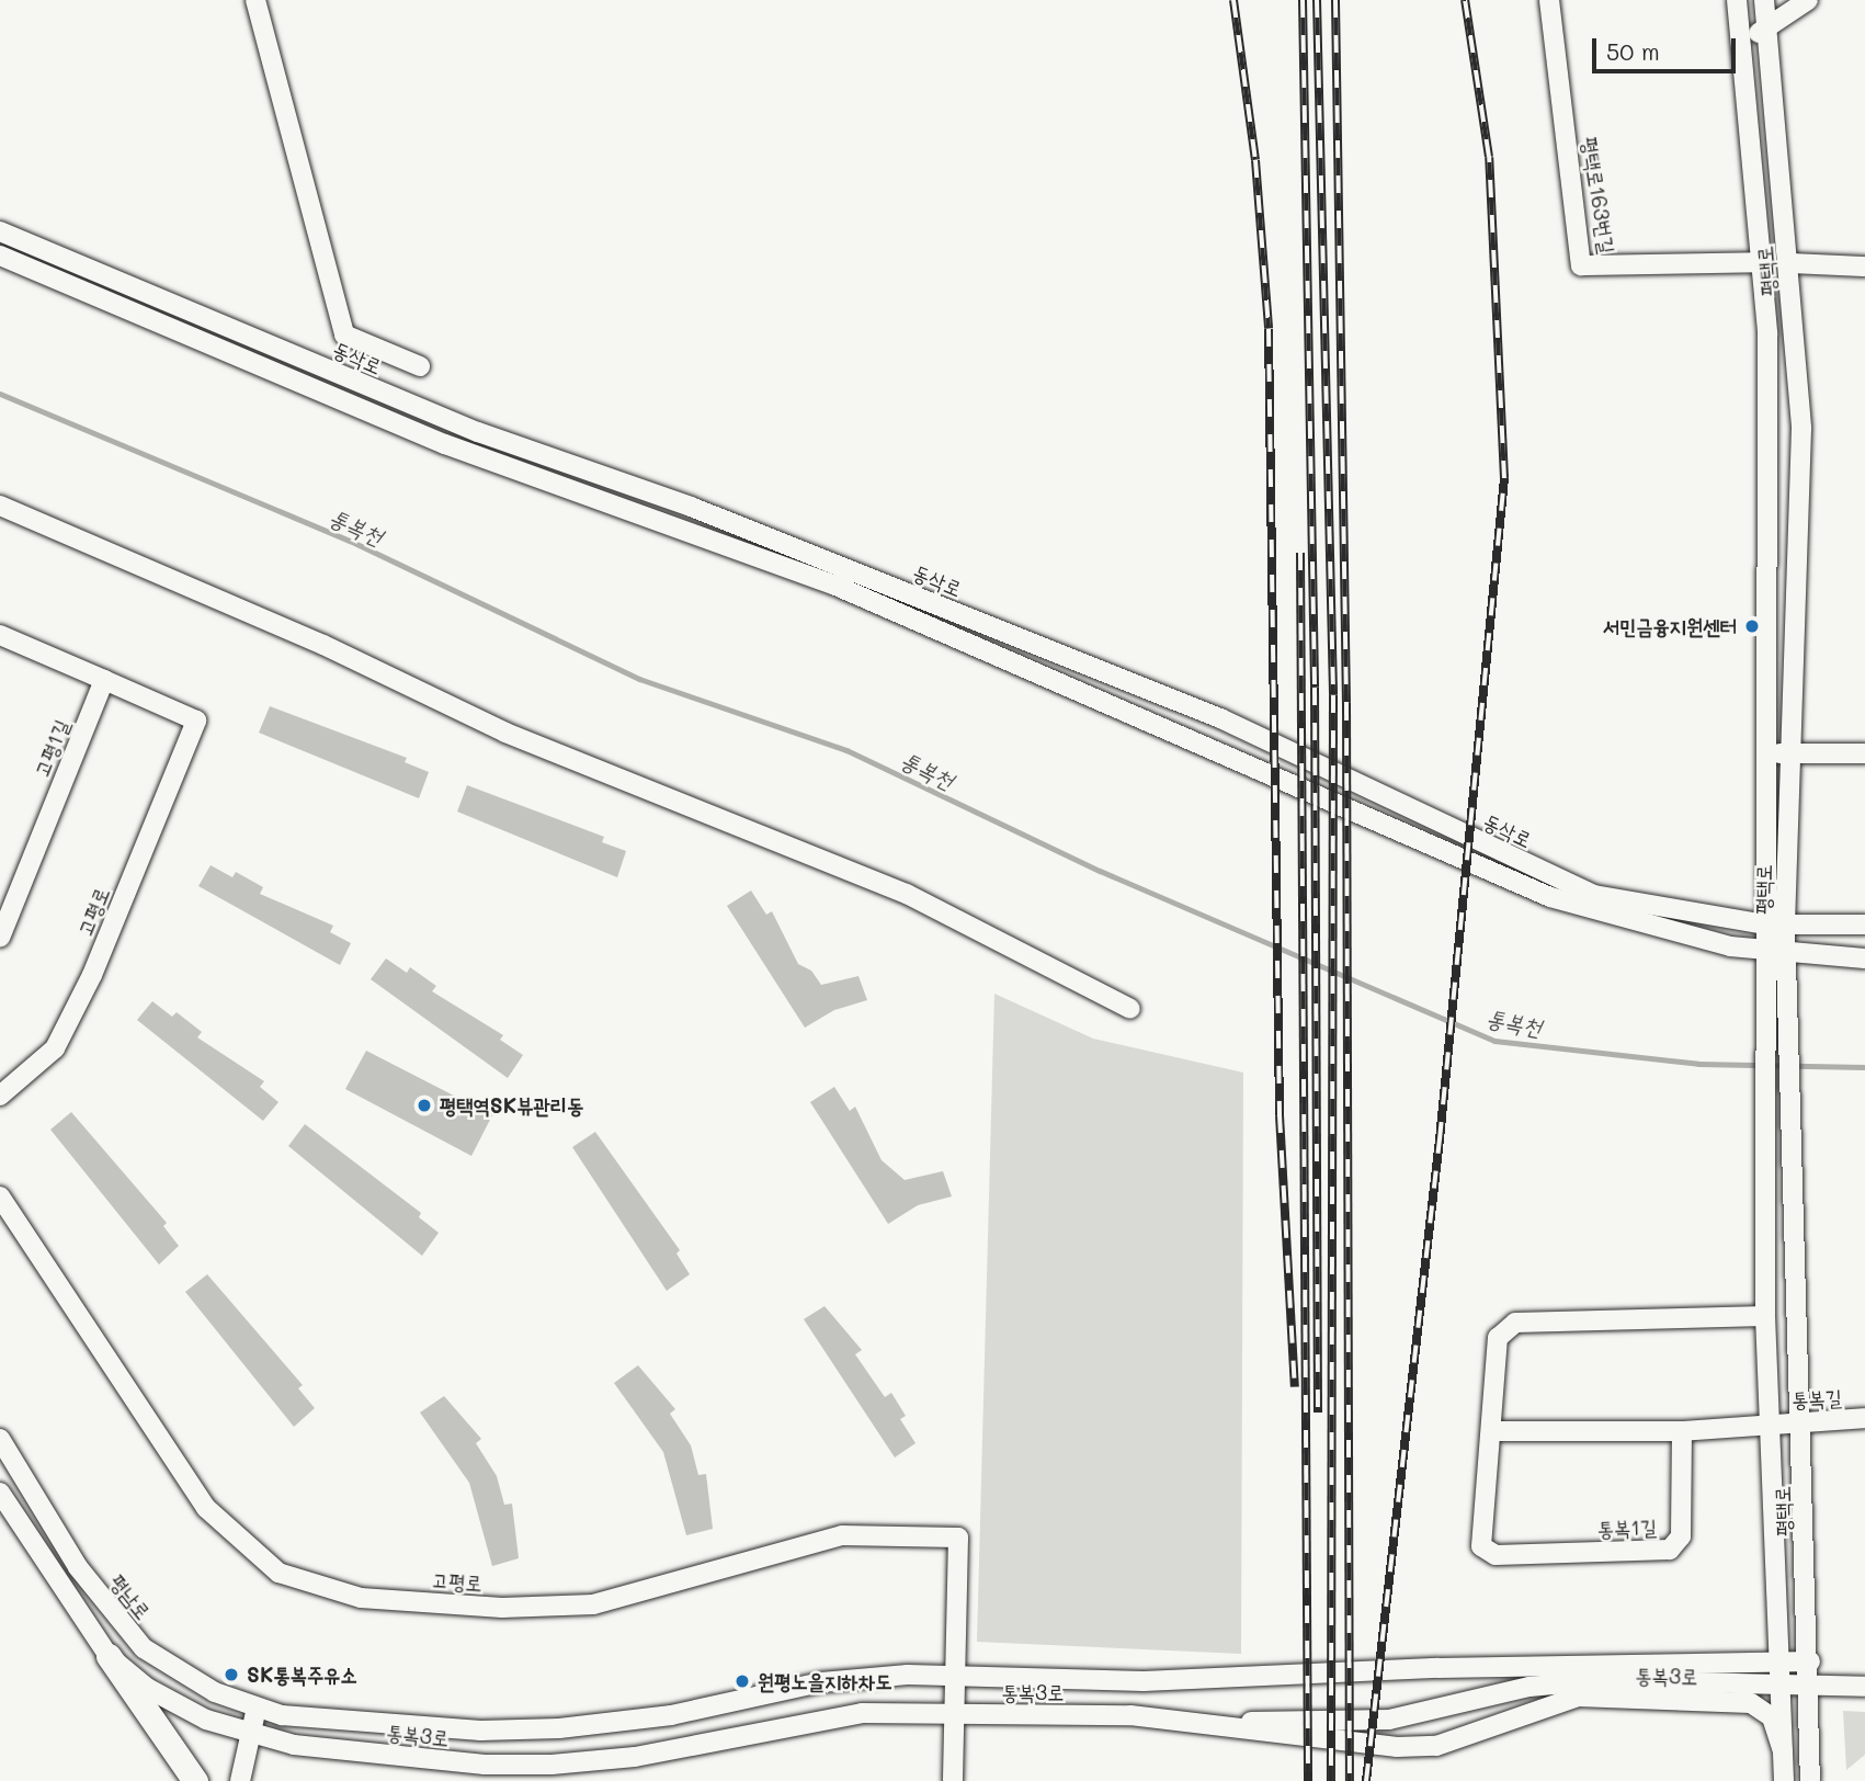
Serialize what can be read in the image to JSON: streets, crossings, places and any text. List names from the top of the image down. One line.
{"streets":{"street":["평택로163번길","평택로","동삭로","고평1길","고평로","통복길","통복1길","평남로","통복3로"]},"crossings":[["평택로163번길","평택로"],["평택로","동삭로"],["평택로","통복길"],["평택로","통복1길"],["평택로","통복3로"],["고평1길","고평로"],["고평로","통복3로"],["통복길","통복1길"],["평남로","통복3로"]],"water":["통복천"],"places":["서민금융지원센터","평택역SK뷰관리동","SK통복주유소","원평노을지하차도"],"scale_bar":"50 m"}
